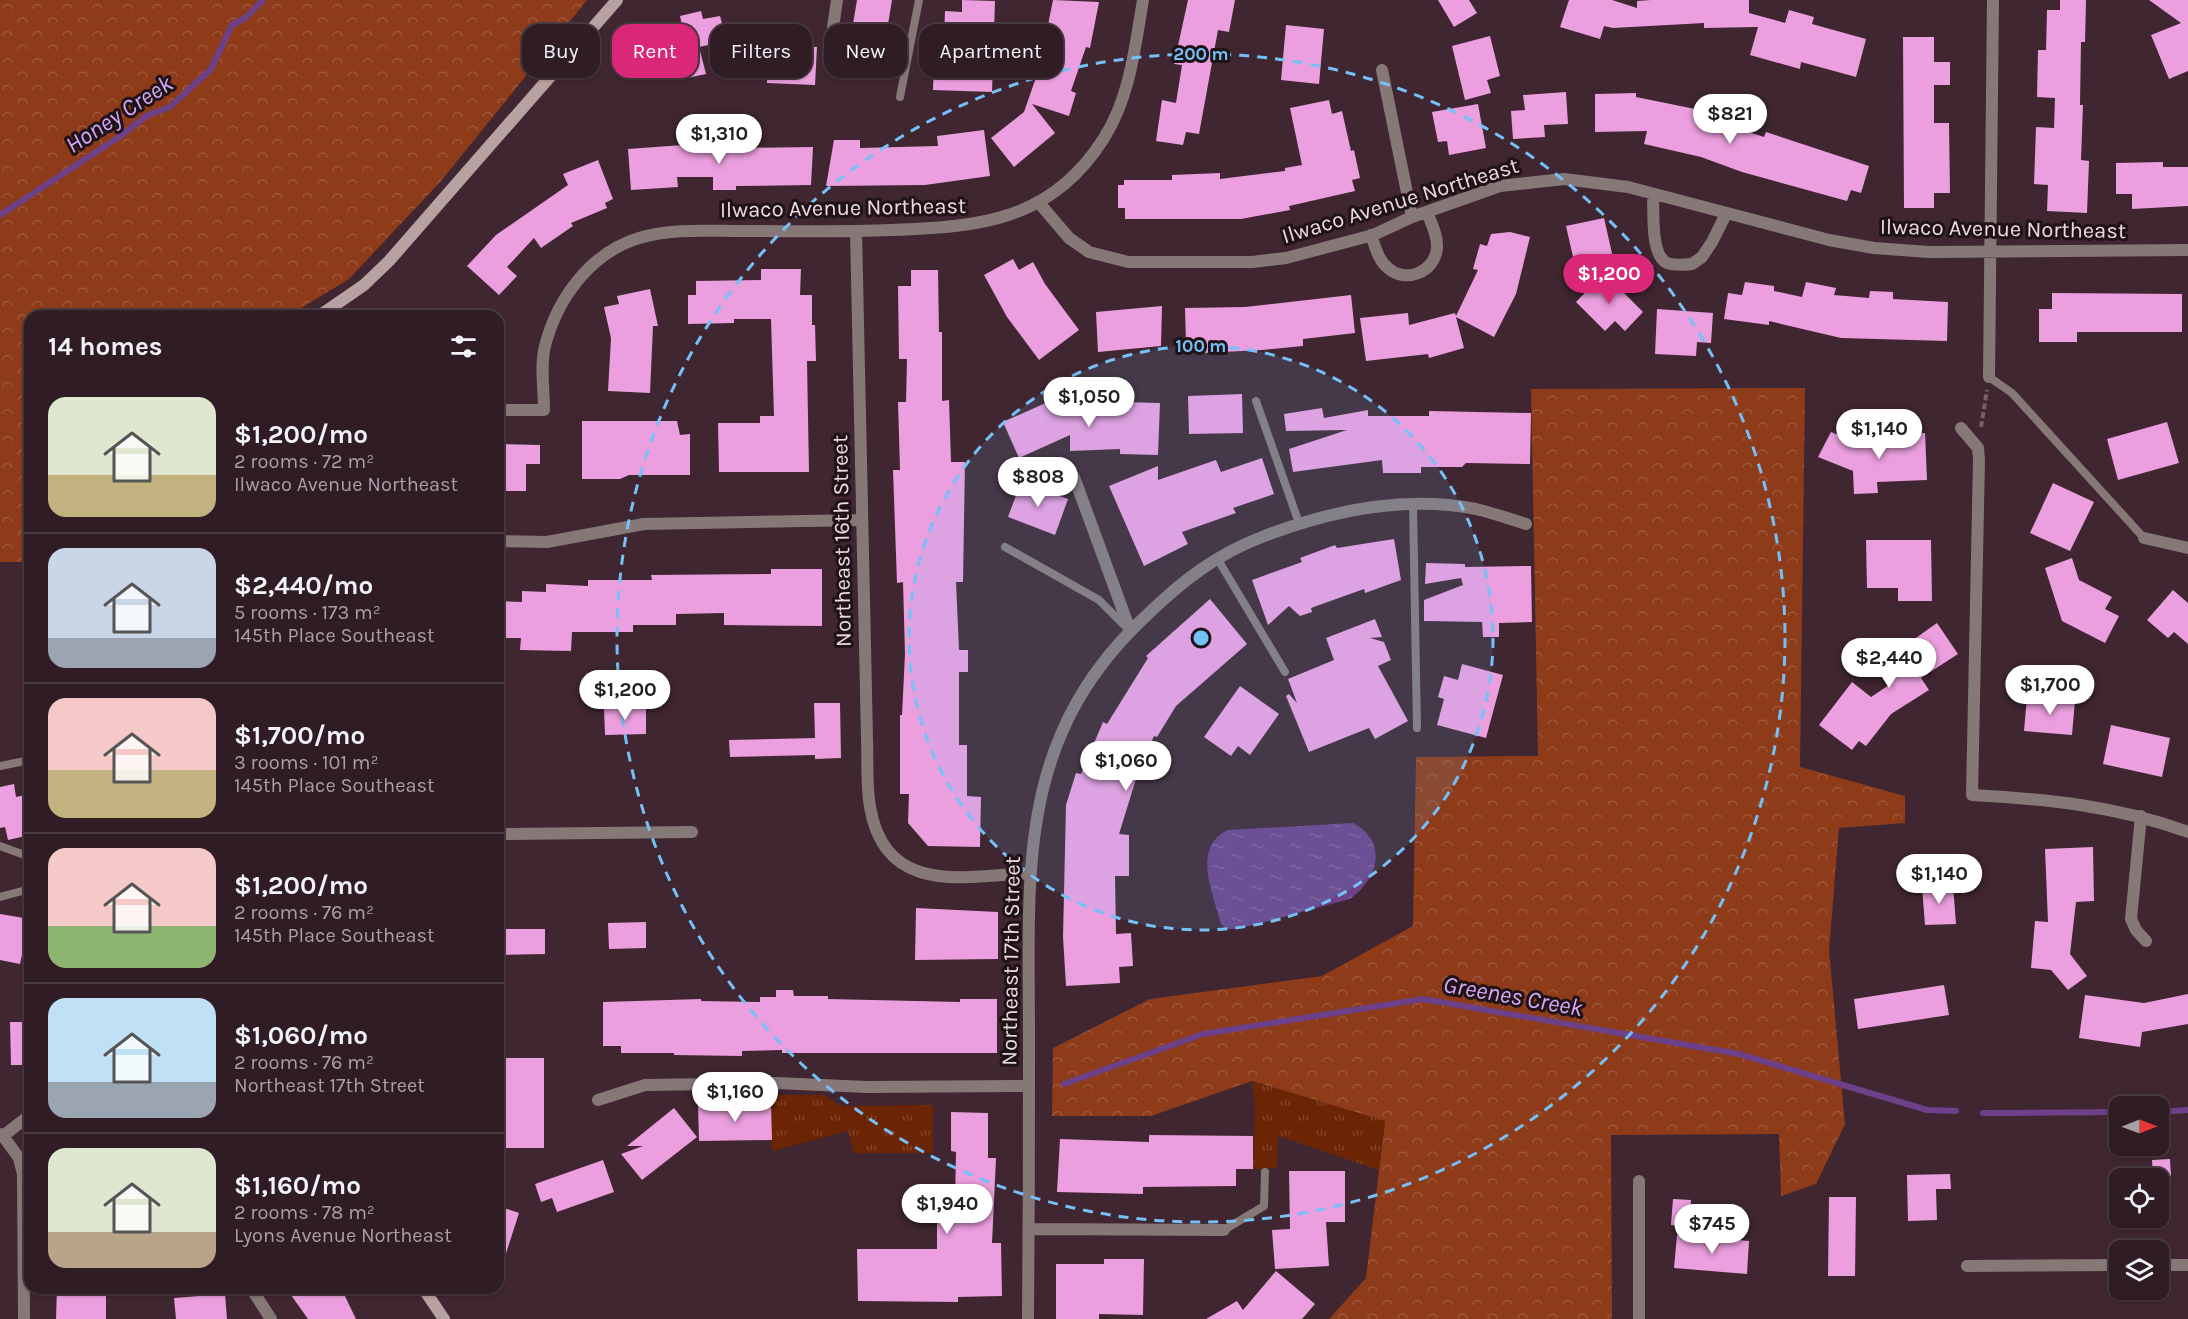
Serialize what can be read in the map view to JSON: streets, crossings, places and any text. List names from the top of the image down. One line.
{"streets":{"street":["Ilwaco Avenue Northeast","Northeast 16th Street","Northeast 17th Street"]},"crossings":[["Ilwaco Avenue Northeast","Northeast 16th Street"],["Northeast 16th Street","Northeast 17th Street"]],"water":["Honey Creek","Greenes Creek"],"north":"right","page":{"chip":["Buy","Rent","Filters","New","Apartment"],"price":["$821","$1,310","$1,200","$1,050","$1,140","$808","$2,440","$1,700","$1,200","$1,060","$1,140","$1,160","$1,940","$745"],"heading":"14 homes","list":[{"name":"$1,200/mo","note":"2 rooms · 72 m² · Ilwaco Avenue Northeast"},{"name":"$2,440/mo","note":"5 rooms · 173 m² · 145th Place Southeast"},{"name":"$1,700/mo","note":"3 rooms · 101 m² · 145th Place Southeast"},{"name":"$1,200/mo","note":"2 rooms · 76 m² · 145th Place Southeast"},{"name":"$1,060/mo","note":"2 rooms · 76 m² · Northeast 17th Street"},{"name":"$1,160/mo","note":"2 rooms · 78 m² · Lyons Avenue Northeast"}]},"rings":["200 m","100 m"]}
